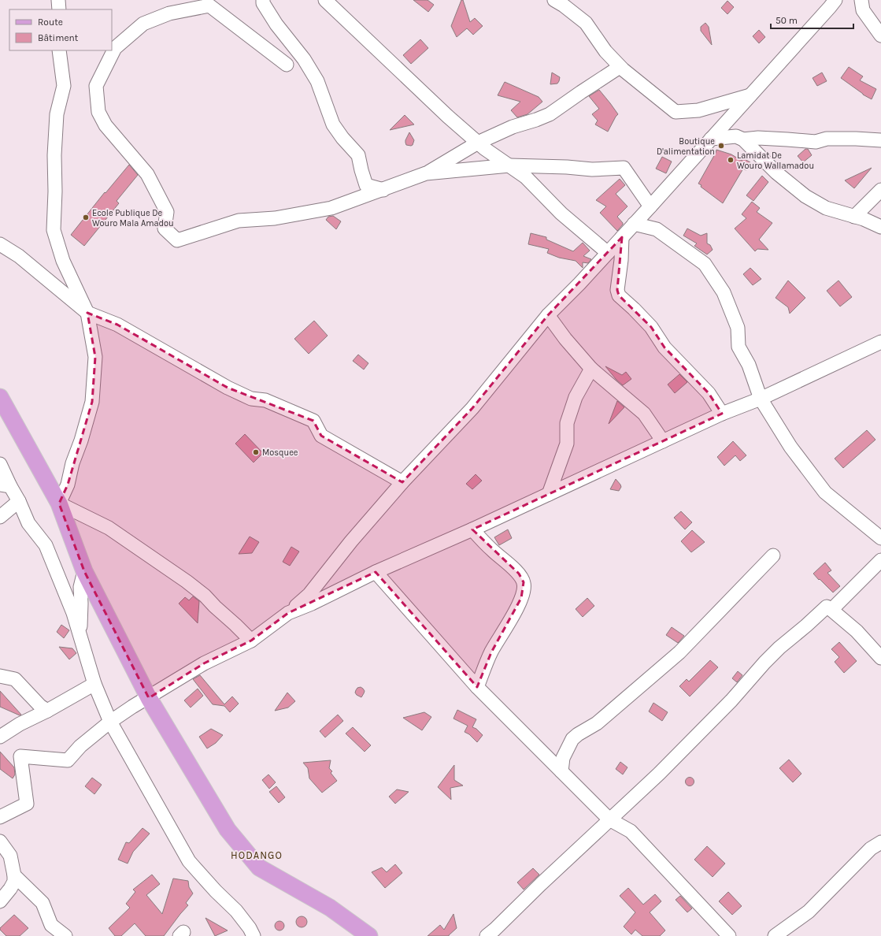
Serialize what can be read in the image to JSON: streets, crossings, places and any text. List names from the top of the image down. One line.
{"districts":["HODANGO"],"places":["Boutique D'alimentation","Lamidat De Wouro Wallamadou","Ecole Publique De Wouro Mala Amadou","Mosquee"],"legend":["Route","Bâtiment"],"scale_bar":"50 m"}
